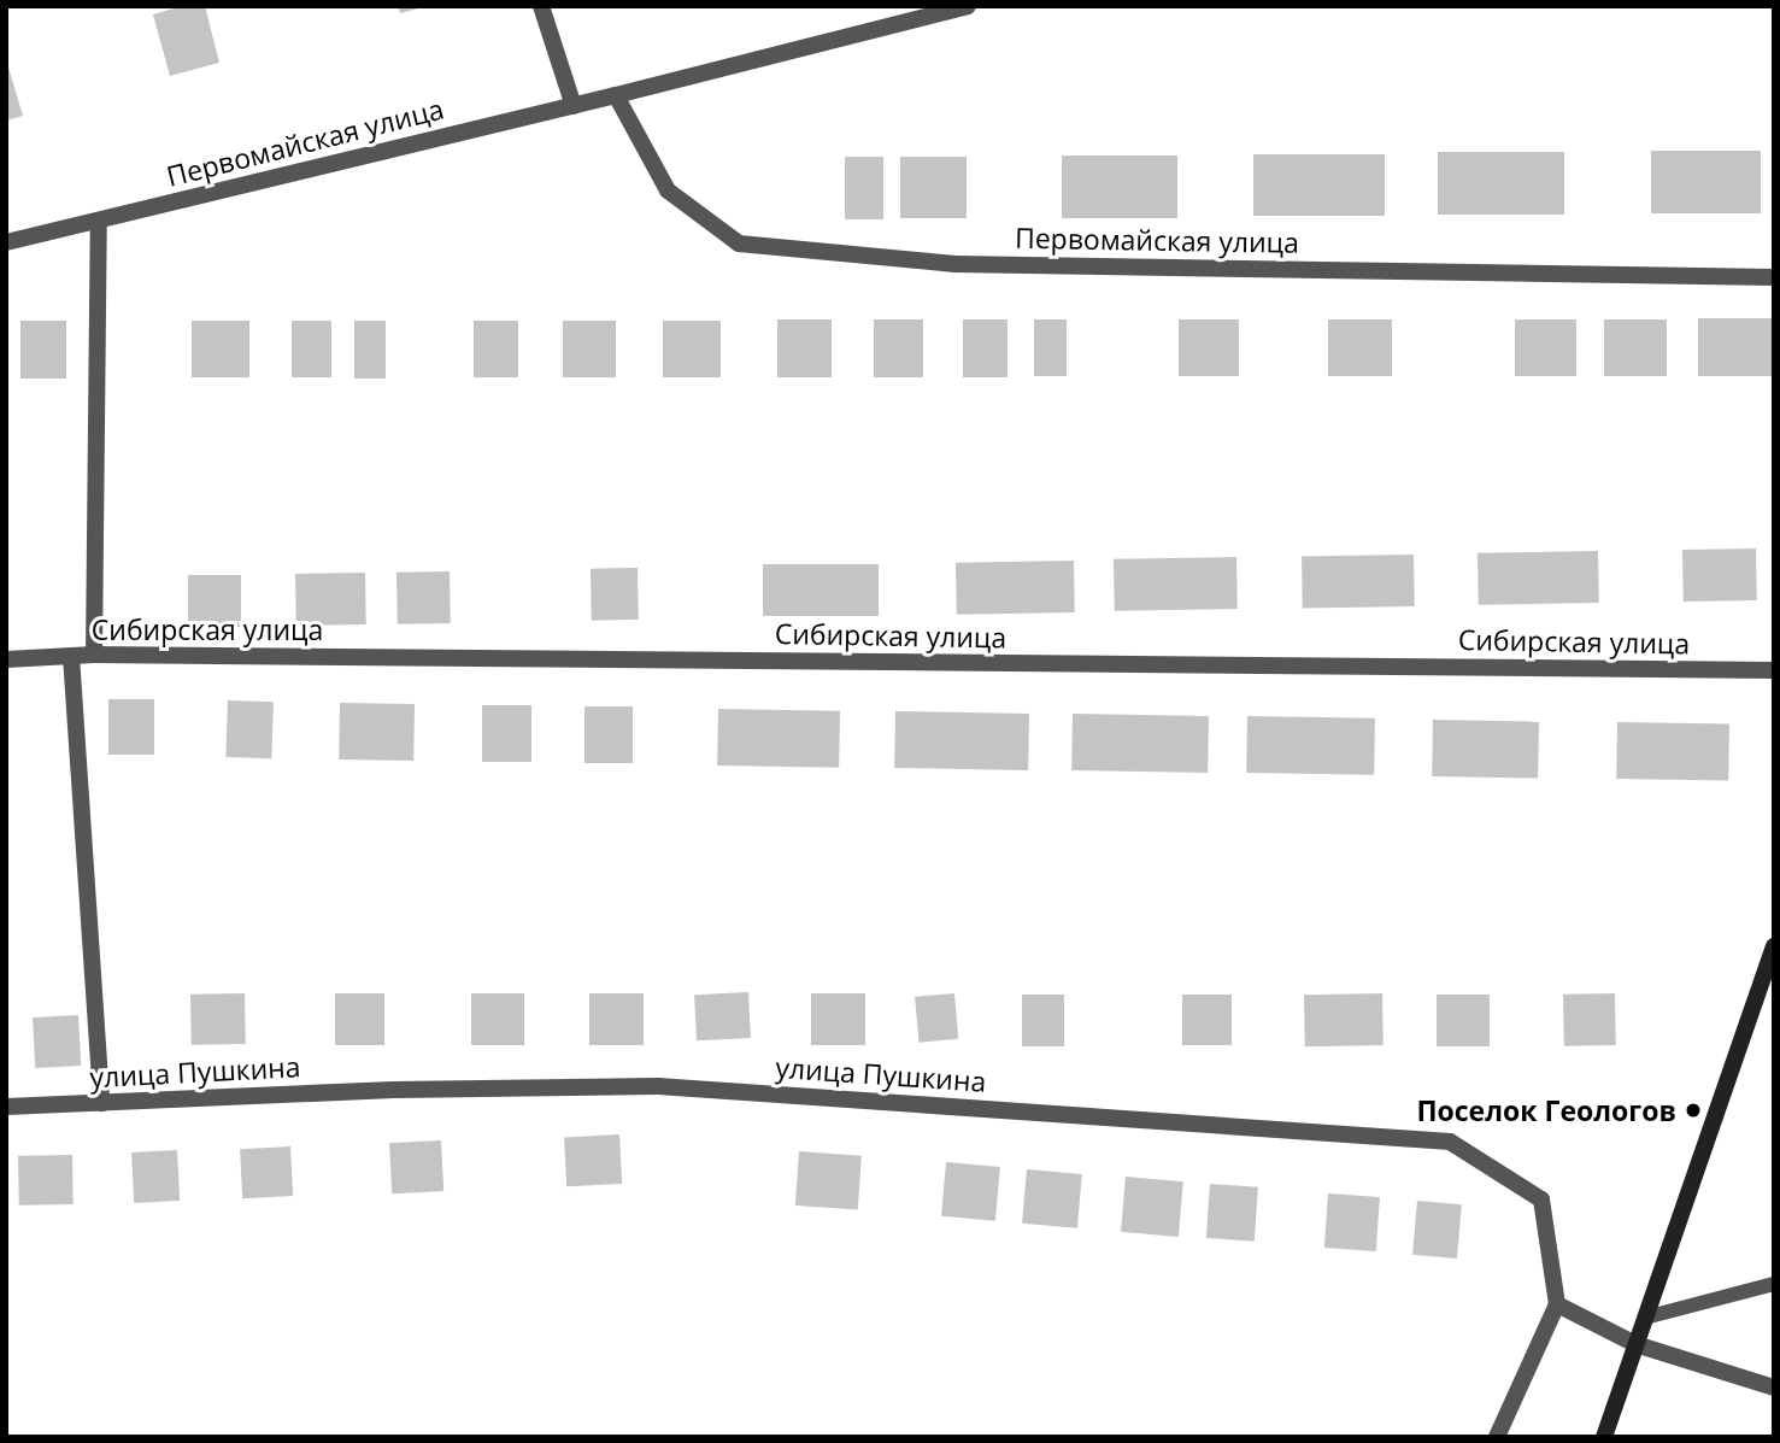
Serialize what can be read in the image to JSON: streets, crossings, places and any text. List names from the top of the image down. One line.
{"streets":{"street":["Первомайская улица","Сибирская улица","улица Пушкина"]},"places":["Поселок Геологов"]}
